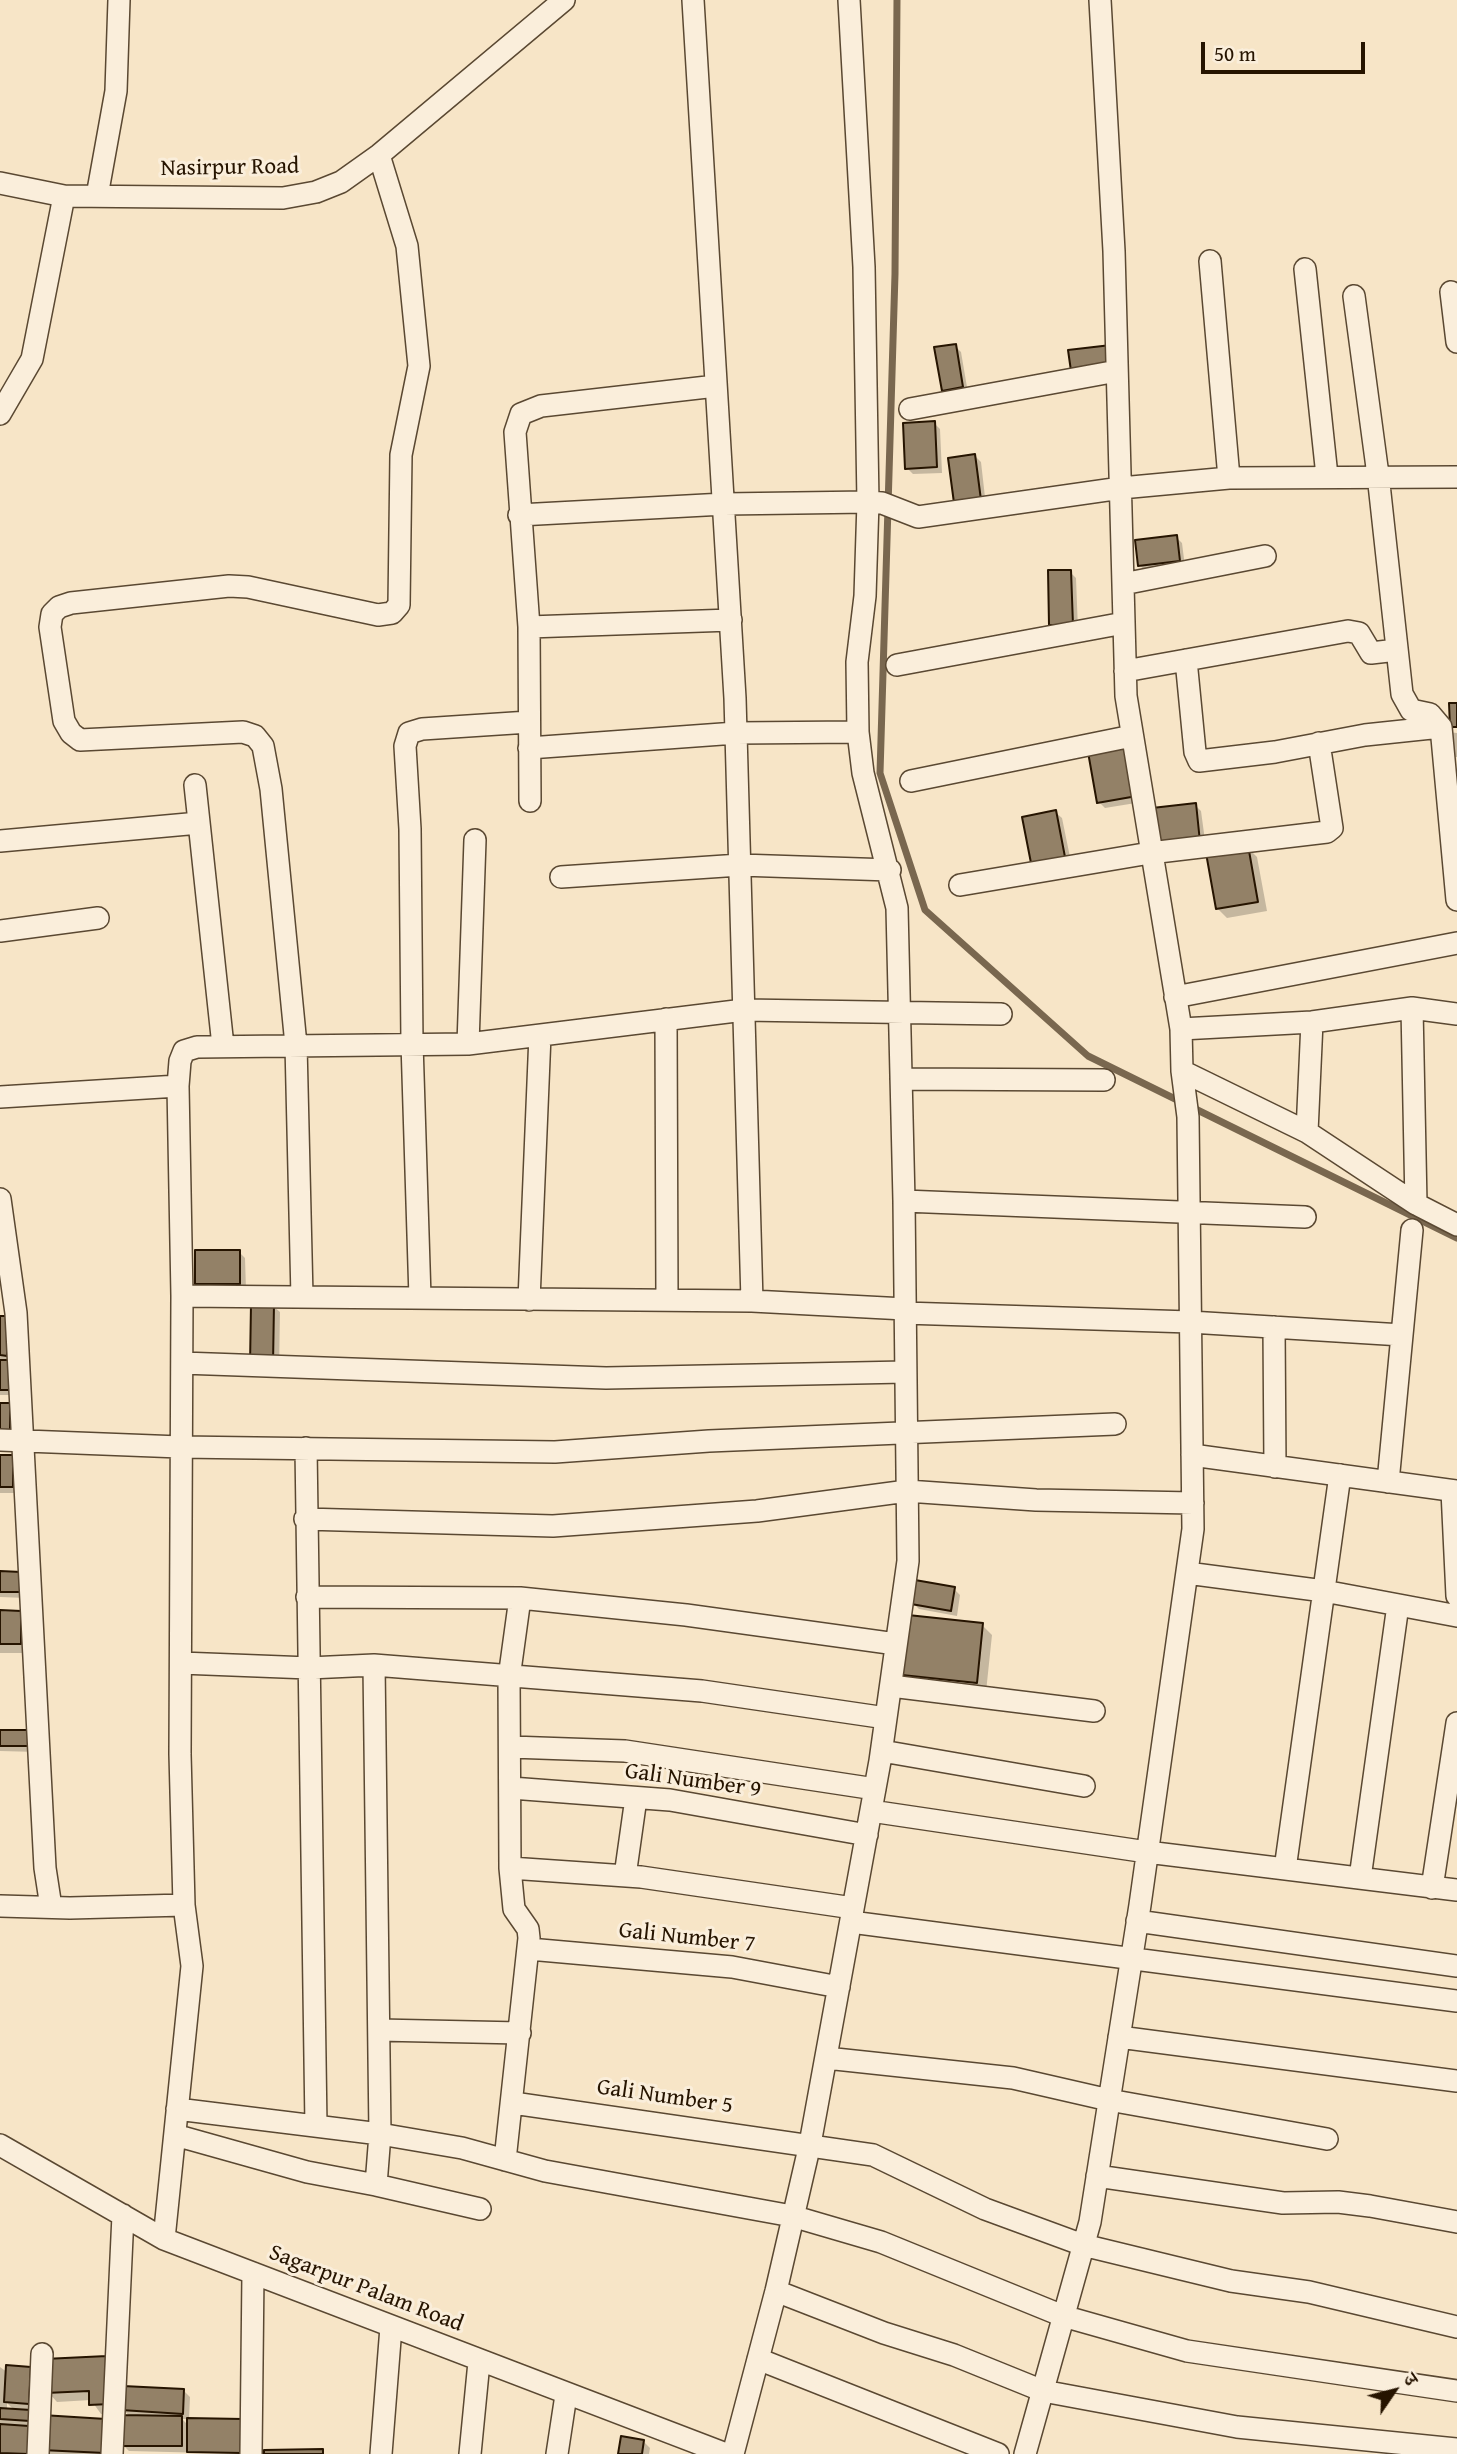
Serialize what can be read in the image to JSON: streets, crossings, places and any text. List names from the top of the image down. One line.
{"streets":{"street":["Nasirpur Road","Gali Number 9","Gali Number 7","Gali Number 5","Sagarpur Palam Road"]},"scale_bar":"50 m","north":"top right"}
